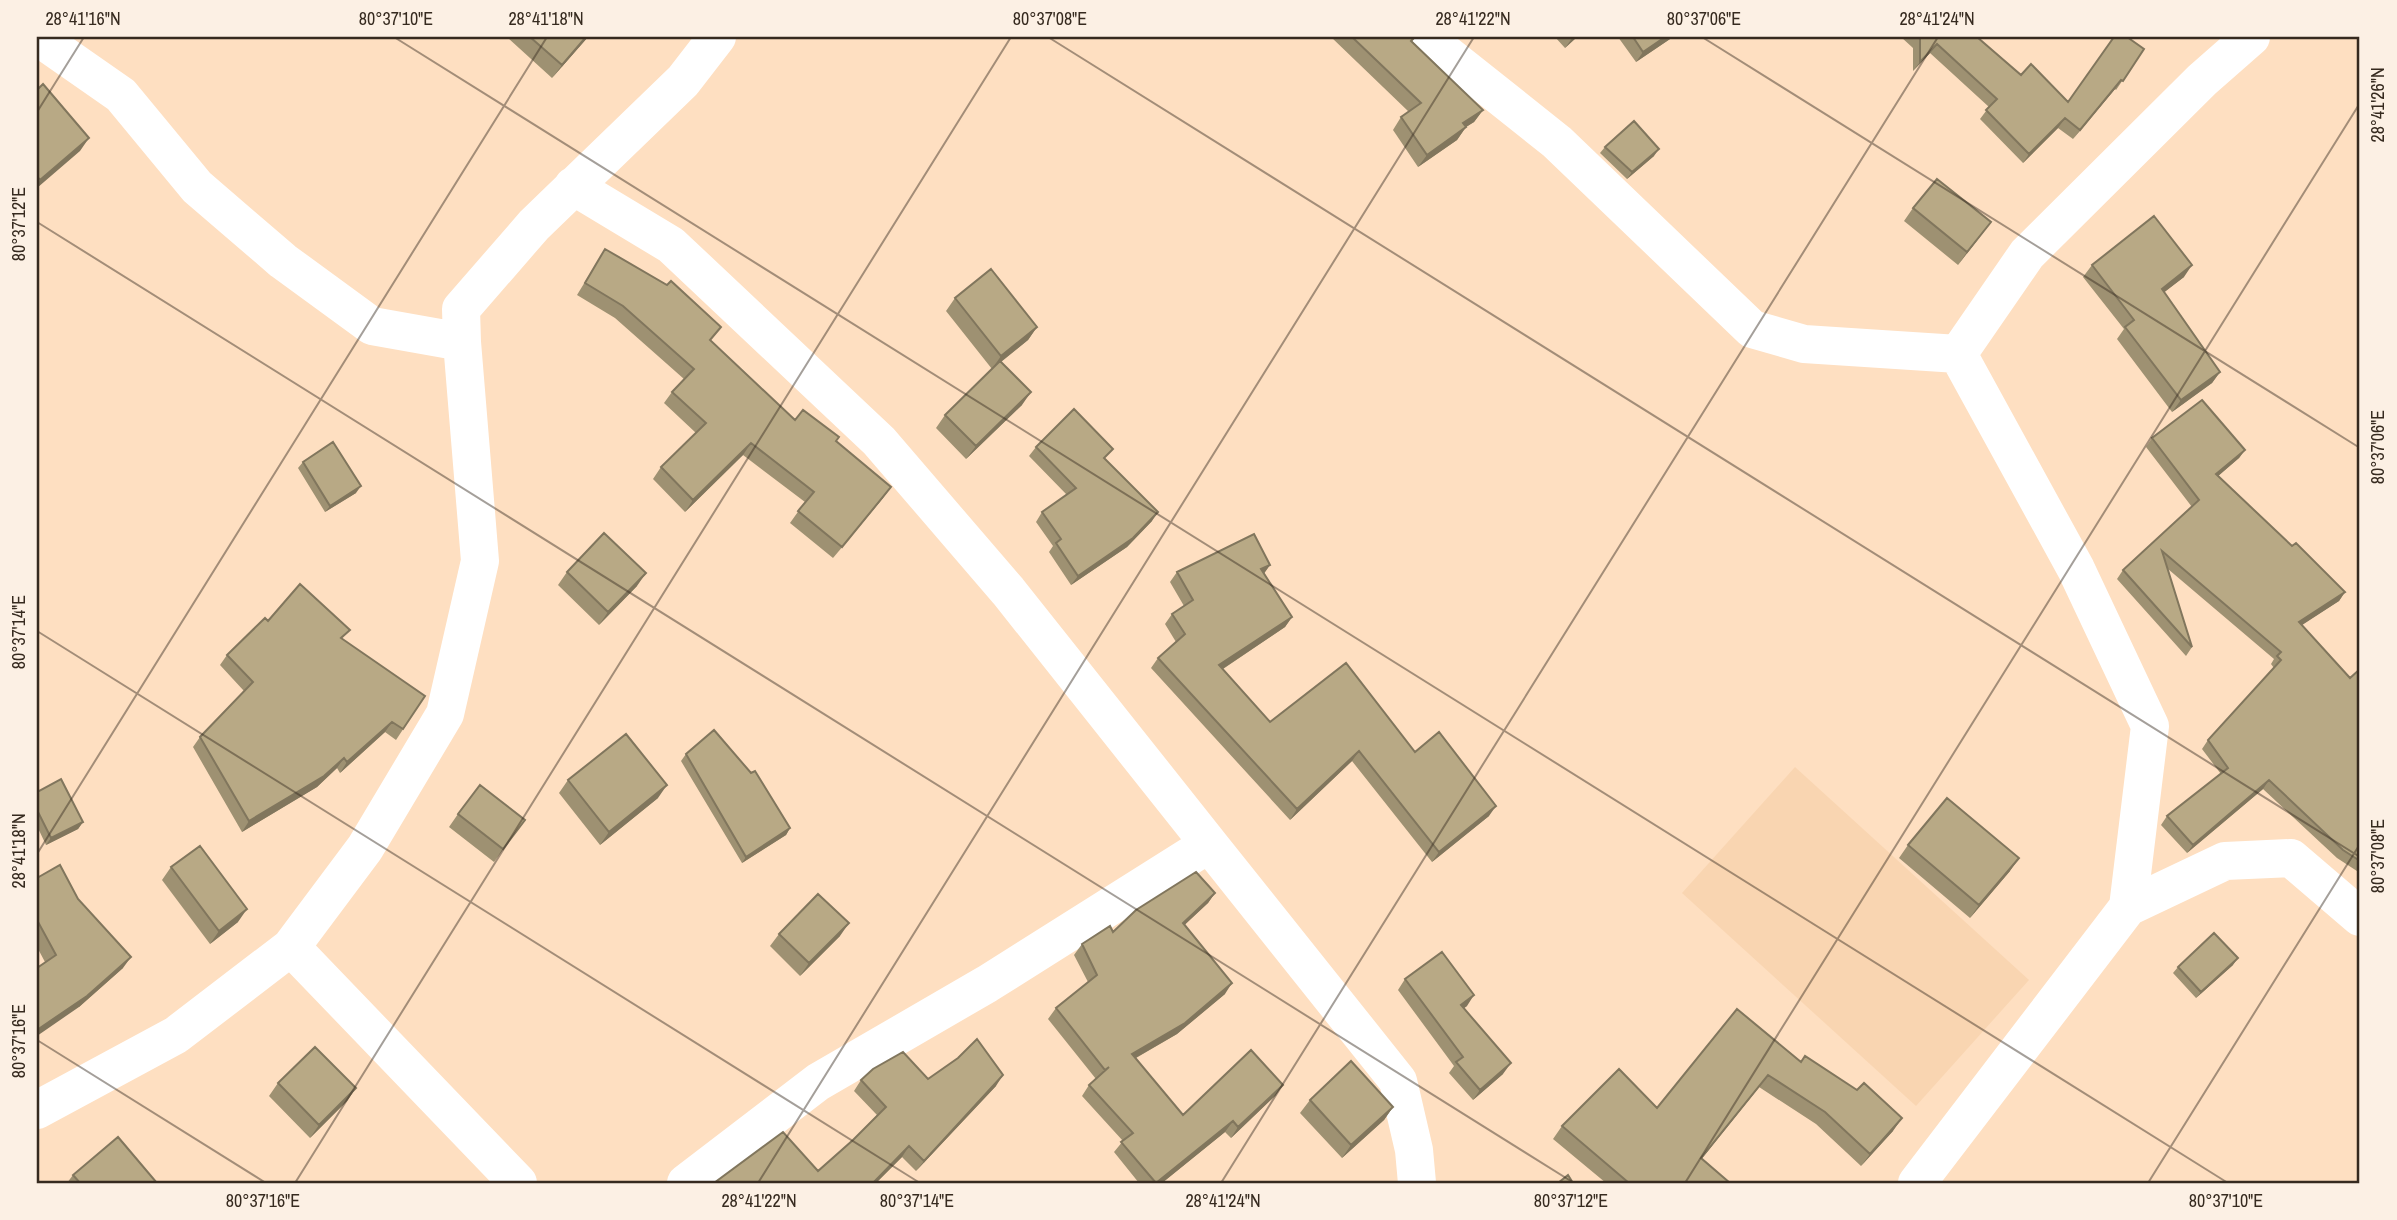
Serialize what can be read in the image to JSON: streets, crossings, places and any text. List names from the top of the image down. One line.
{"coordinates":["28°41'16\"N","80°37'10\"E","28°41'18\"N","80°37'08\"E","28°41'22\"N","80°37'06\"E","28°41'24\"N","28°41'26\"N","80°37'12\"E","80°37'14\"E","80°37'16\"E"]}
